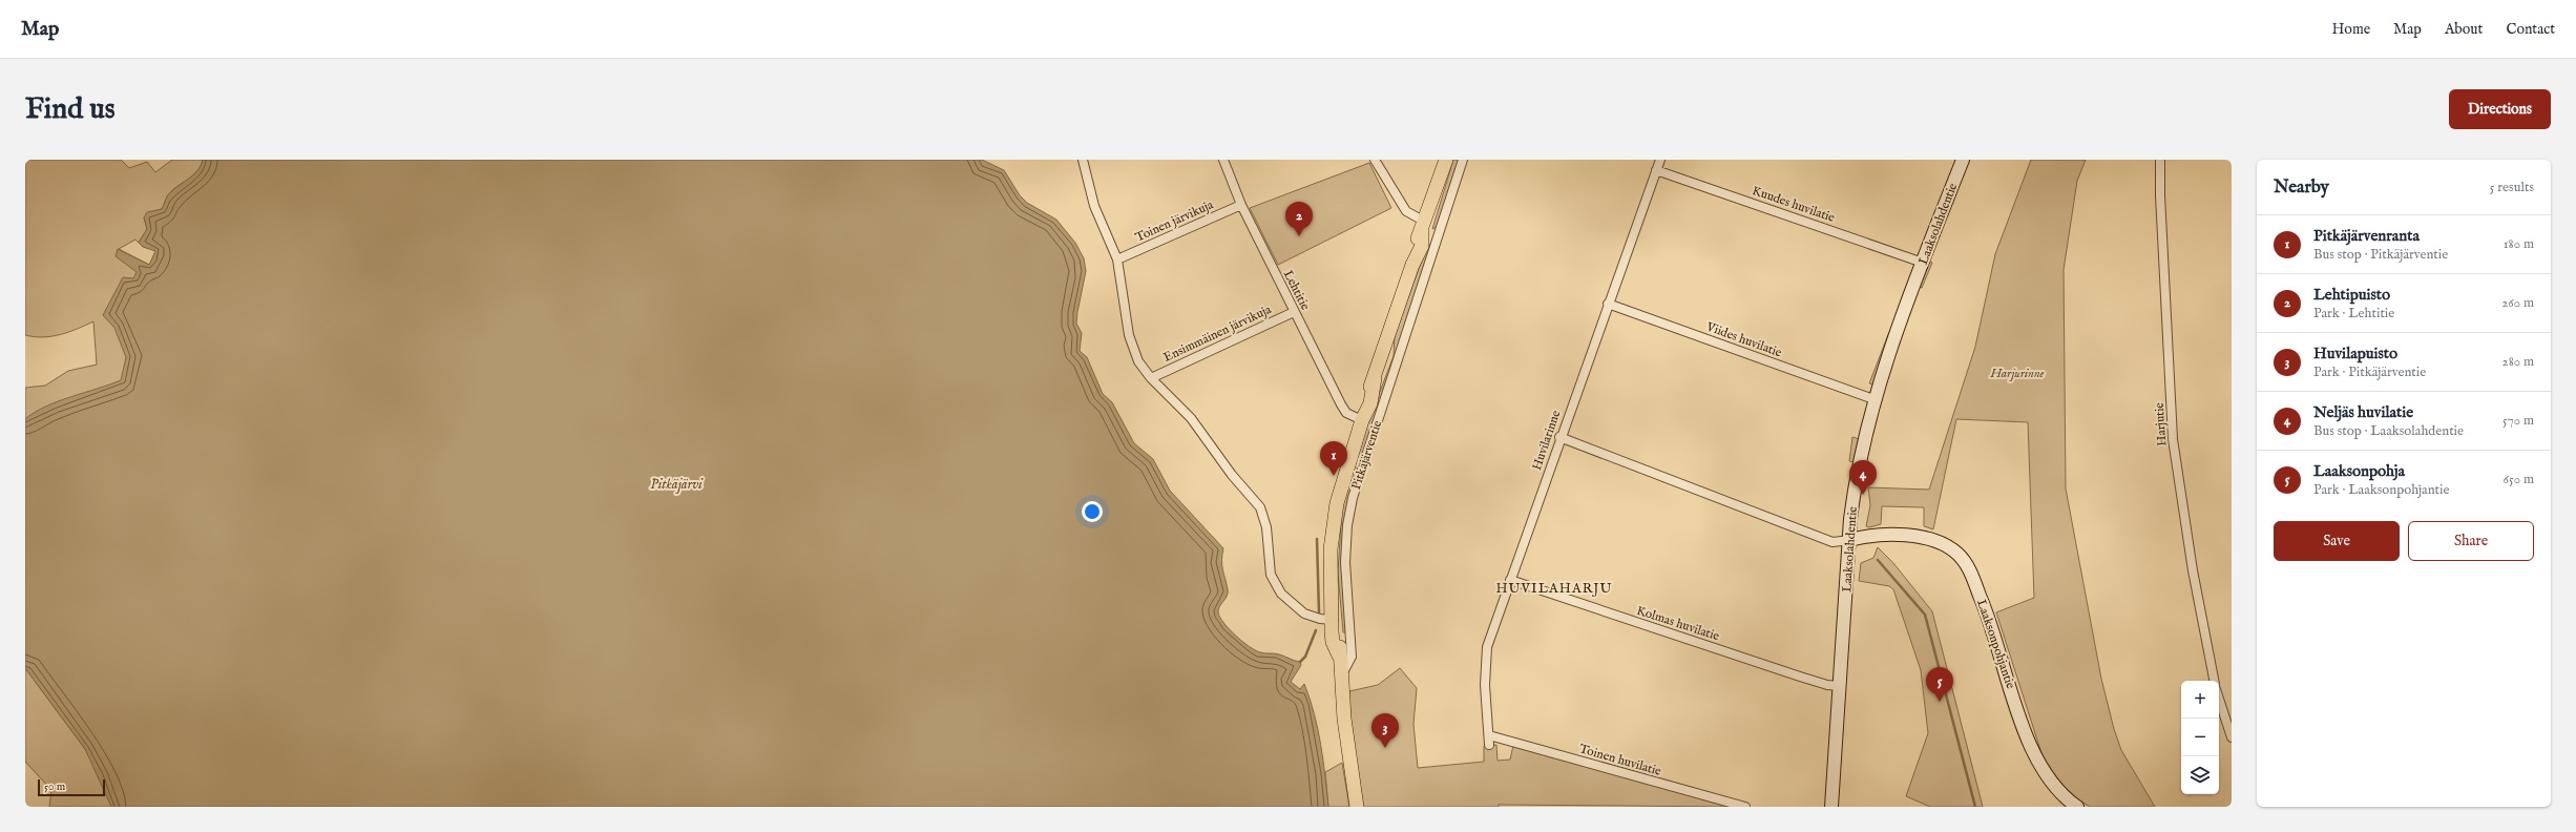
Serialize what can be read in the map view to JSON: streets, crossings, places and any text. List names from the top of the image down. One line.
{"streets":{"main road":["Pitkäjärventie"],"street":["Kuudes huvilatie","Toinen järvikuja","Laaksolahdentie","Lehtitie","Ensimmäinen järvikuja","Viides huvilatie","Harjutie","Huvilarinne","Kolmas huvilatie","Laaksonpohjantie","Toinen huvilatie"]},"crossings":[["Kuudes huvilatie","Laaksolahdentie"],["Kuudes huvilatie","Huvilarinne"],["Toinen järvikuja","Lehtitie"],["Laaksolahdentie","Viides huvilatie"],["Laaksolahdentie","Kolmas huvilatie"],["Laaksolahdentie","Laaksonpohjantie"],["Lehtitie","Ensimmäinen järvikuja"],["Lehtitie","Pitkäjärventie"],["Viides huvilatie","Huvilarinne"],["Huvilarinne","Kolmas huvilatie"],["Huvilarinne","Toinen huvilatie"]],"districts":["HUVILAHARJU"],"water":["Pitkäjärvi"],"parks":["Harjurinne"],"scale_bar":"50 m","page":{"header":"Map","nav":["Home","Map","About","Contact"],"buttons":["Directions",["Save","Share"]],"title":"Find us","heading":["Nearby","5 results"],"pins":["2","1","4","5","3"],"list":[{"mark":"1","name":"Pitkäjärvenranta","note":"Bus stop · Pitkäjärventie","value":"180 m"},{"mark":"2","name":"Lehtipuisto","note":"Park · Lehtitie","value":"260 m"},{"mark":"3","name":"Huvilapuisto","note":"Park · Pitkäjärventie","value":"280 m"},{"mark":"4","name":"Neljäs huvilatie","note":"Bus stop · Laaksolahdentie","value":"570 m"},{"mark":"5","name":"Laaksonpohja","note":"Park · Laaksonpohjantie","value":"650 m"}],"map_buttons":["+","−"],"scale":"50 m"}}
